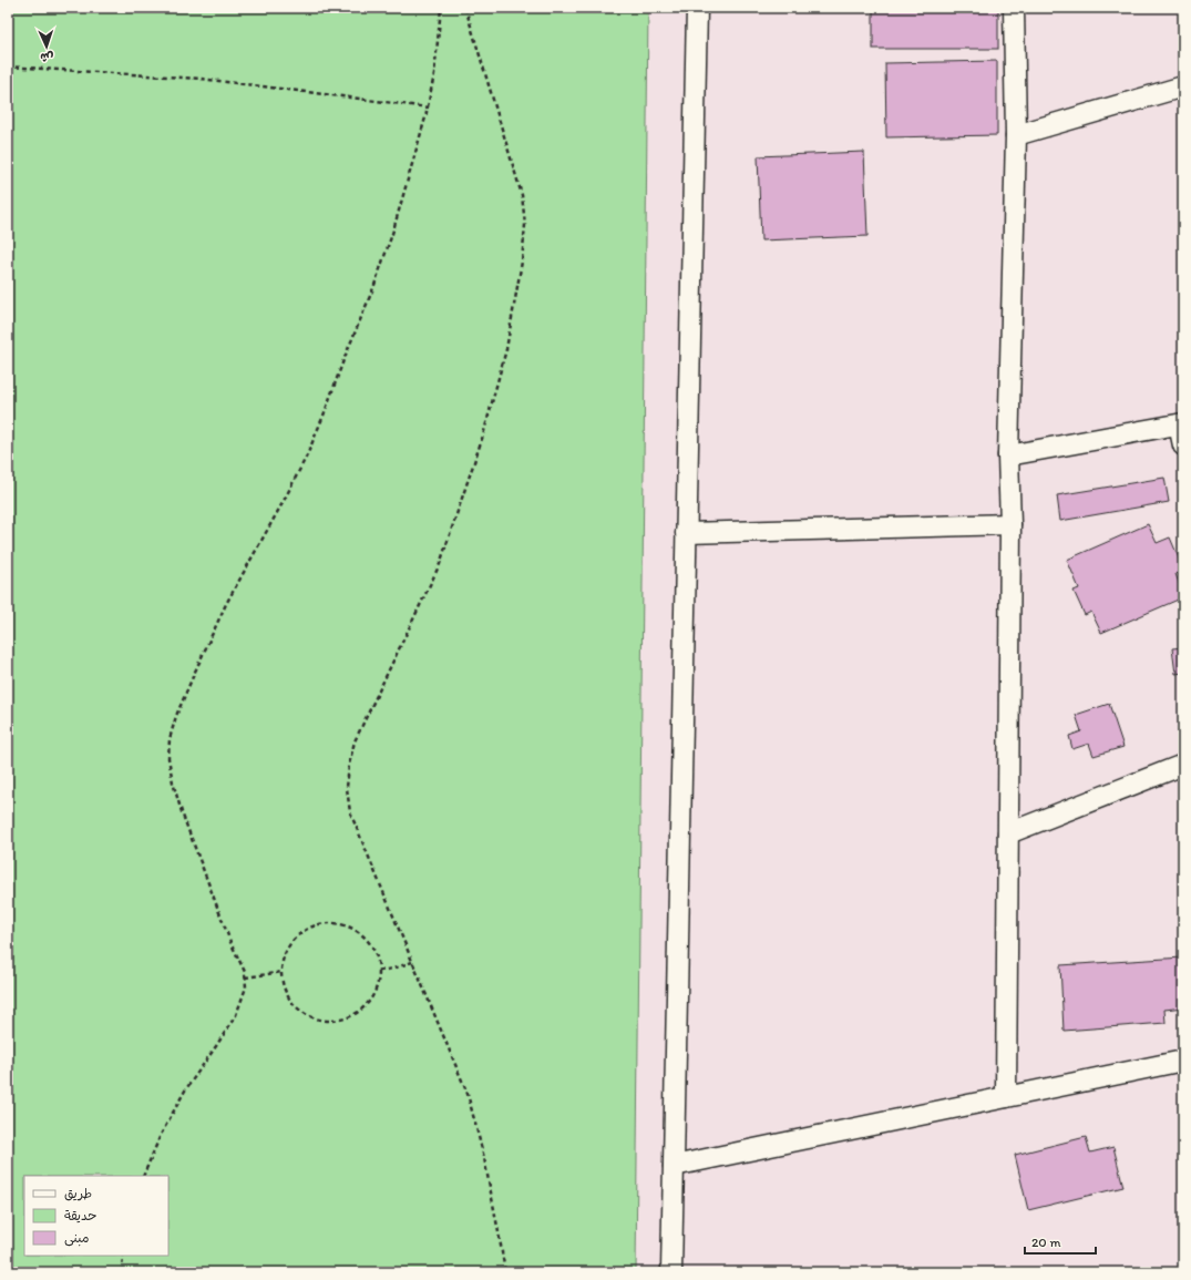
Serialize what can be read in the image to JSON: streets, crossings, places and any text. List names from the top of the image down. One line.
{"legend":["طريق","حديقة","مبنى"],"scale_bar":"20 m","north":"bottom"}
